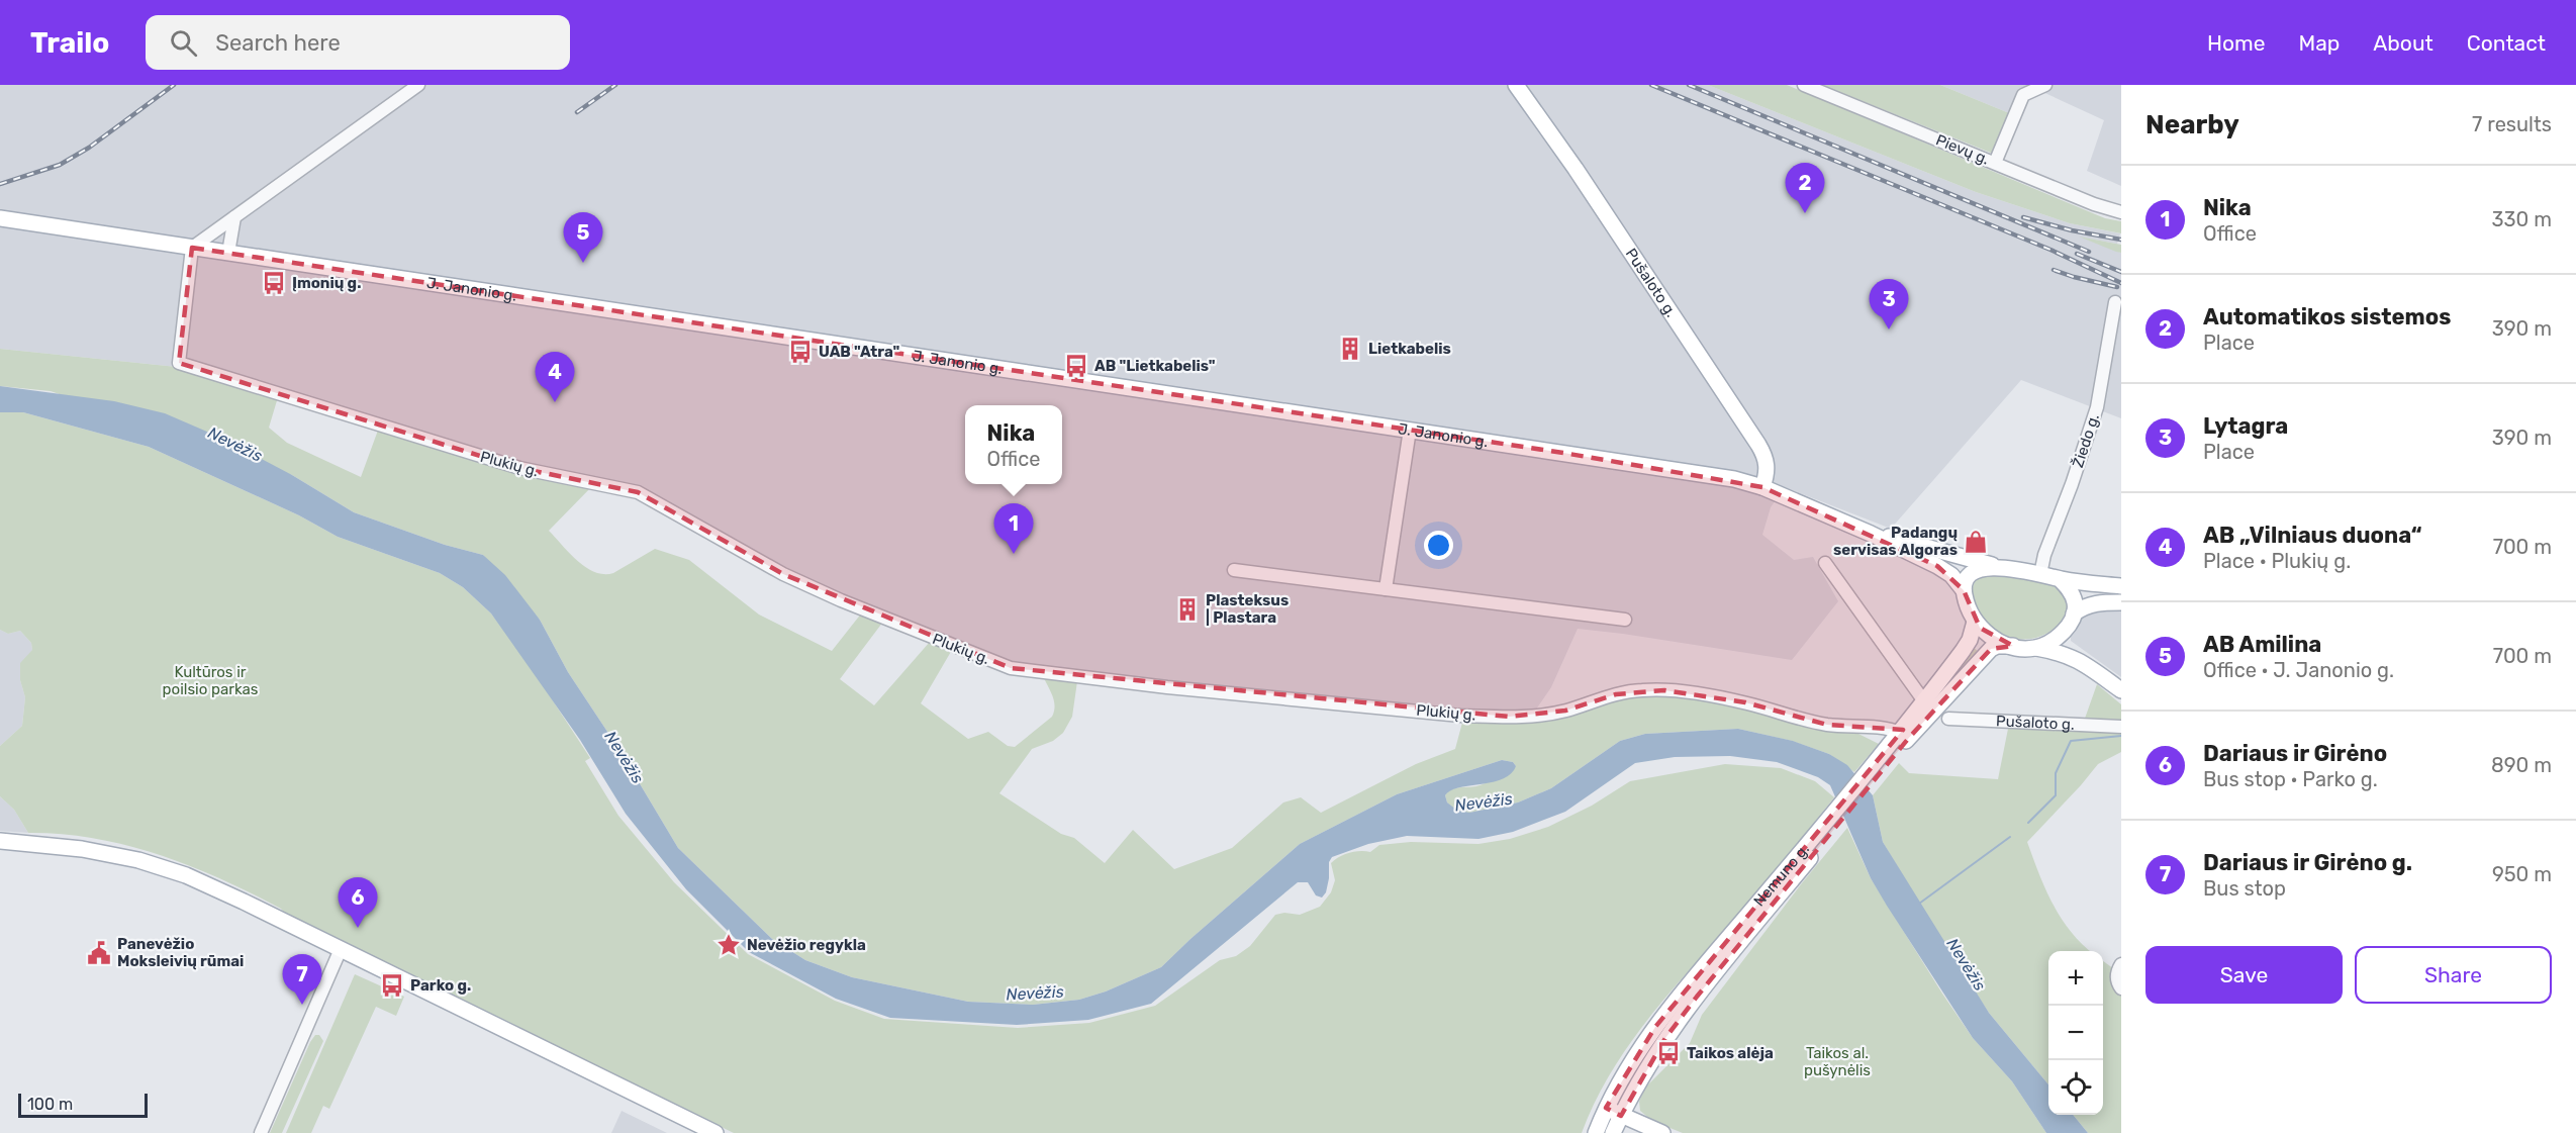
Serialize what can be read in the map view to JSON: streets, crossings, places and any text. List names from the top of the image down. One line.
{"streets":{"main road":["Pušaloto g.","J. Janonio g.","Nemuno g."],"street":["Pievų g.","Žiedo g.","Plukių g."]},"crossings":[["Pušaloto g.","J. Janonio g."],["J. Janonio g.","Žiedo g."],["J. Janonio g.","Plukių g."],["J. Janonio g.","Nemuno g."],["Žiedo g.","Nemuno g."],["Plukių g.","Nemuno g."]],"water":["Nevėžis"],"parks":["Kultūros ir poilsio parkas","Taikos al. pušynėlis"],"places":{"bus stop":["Įmonių g.","UAB \"Atra\"","AB \"Lietkabelis\"","Parko g.","Taikos alėja"],"building":["Lietkabelis","Plasteksus | Plastara"],"shop":["Padangų servisas Algoras"],"place":["Nevėžio regykla"],"public building":["Panevėžio Moksleivių rūmai"]},"scale_bar":"100 m","page":{"header":"Trailo","search":"Search here","nav":["Home","Map","About","Contact"],"heading":["Nearby","7 results"],"pins":["2","5","3","4","1","6","7"],"list":[{"mark":"1","name":"Nika","note":"Office","value":"330 m"},{"mark":"2","name":"Automatikos sistemos","note":"Place","value":"390 m"},{"mark":"3","name":"Lytagra","note":"Place","value":"390 m"},{"mark":"4","name":"AB „Vilniaus duona“","note":"Place · Plukių g.","value":"700 m"},{"mark":"5","name":"AB Amilina","note":"Office · J. Janonio g.","value":"700 m"},{"mark":"6","name":"Dariaus ir Girėno","note":"Bus stop · Parko g.","value":"890 m"},{"mark":"7","name":"Dariaus ir Girėno g.","note":"Bus stop","value":"950 m"}],"popup":["Nika","Office"],"buttons":["Save","Share"],"map_buttons":["+","−"],"scale":"100 m"}}
